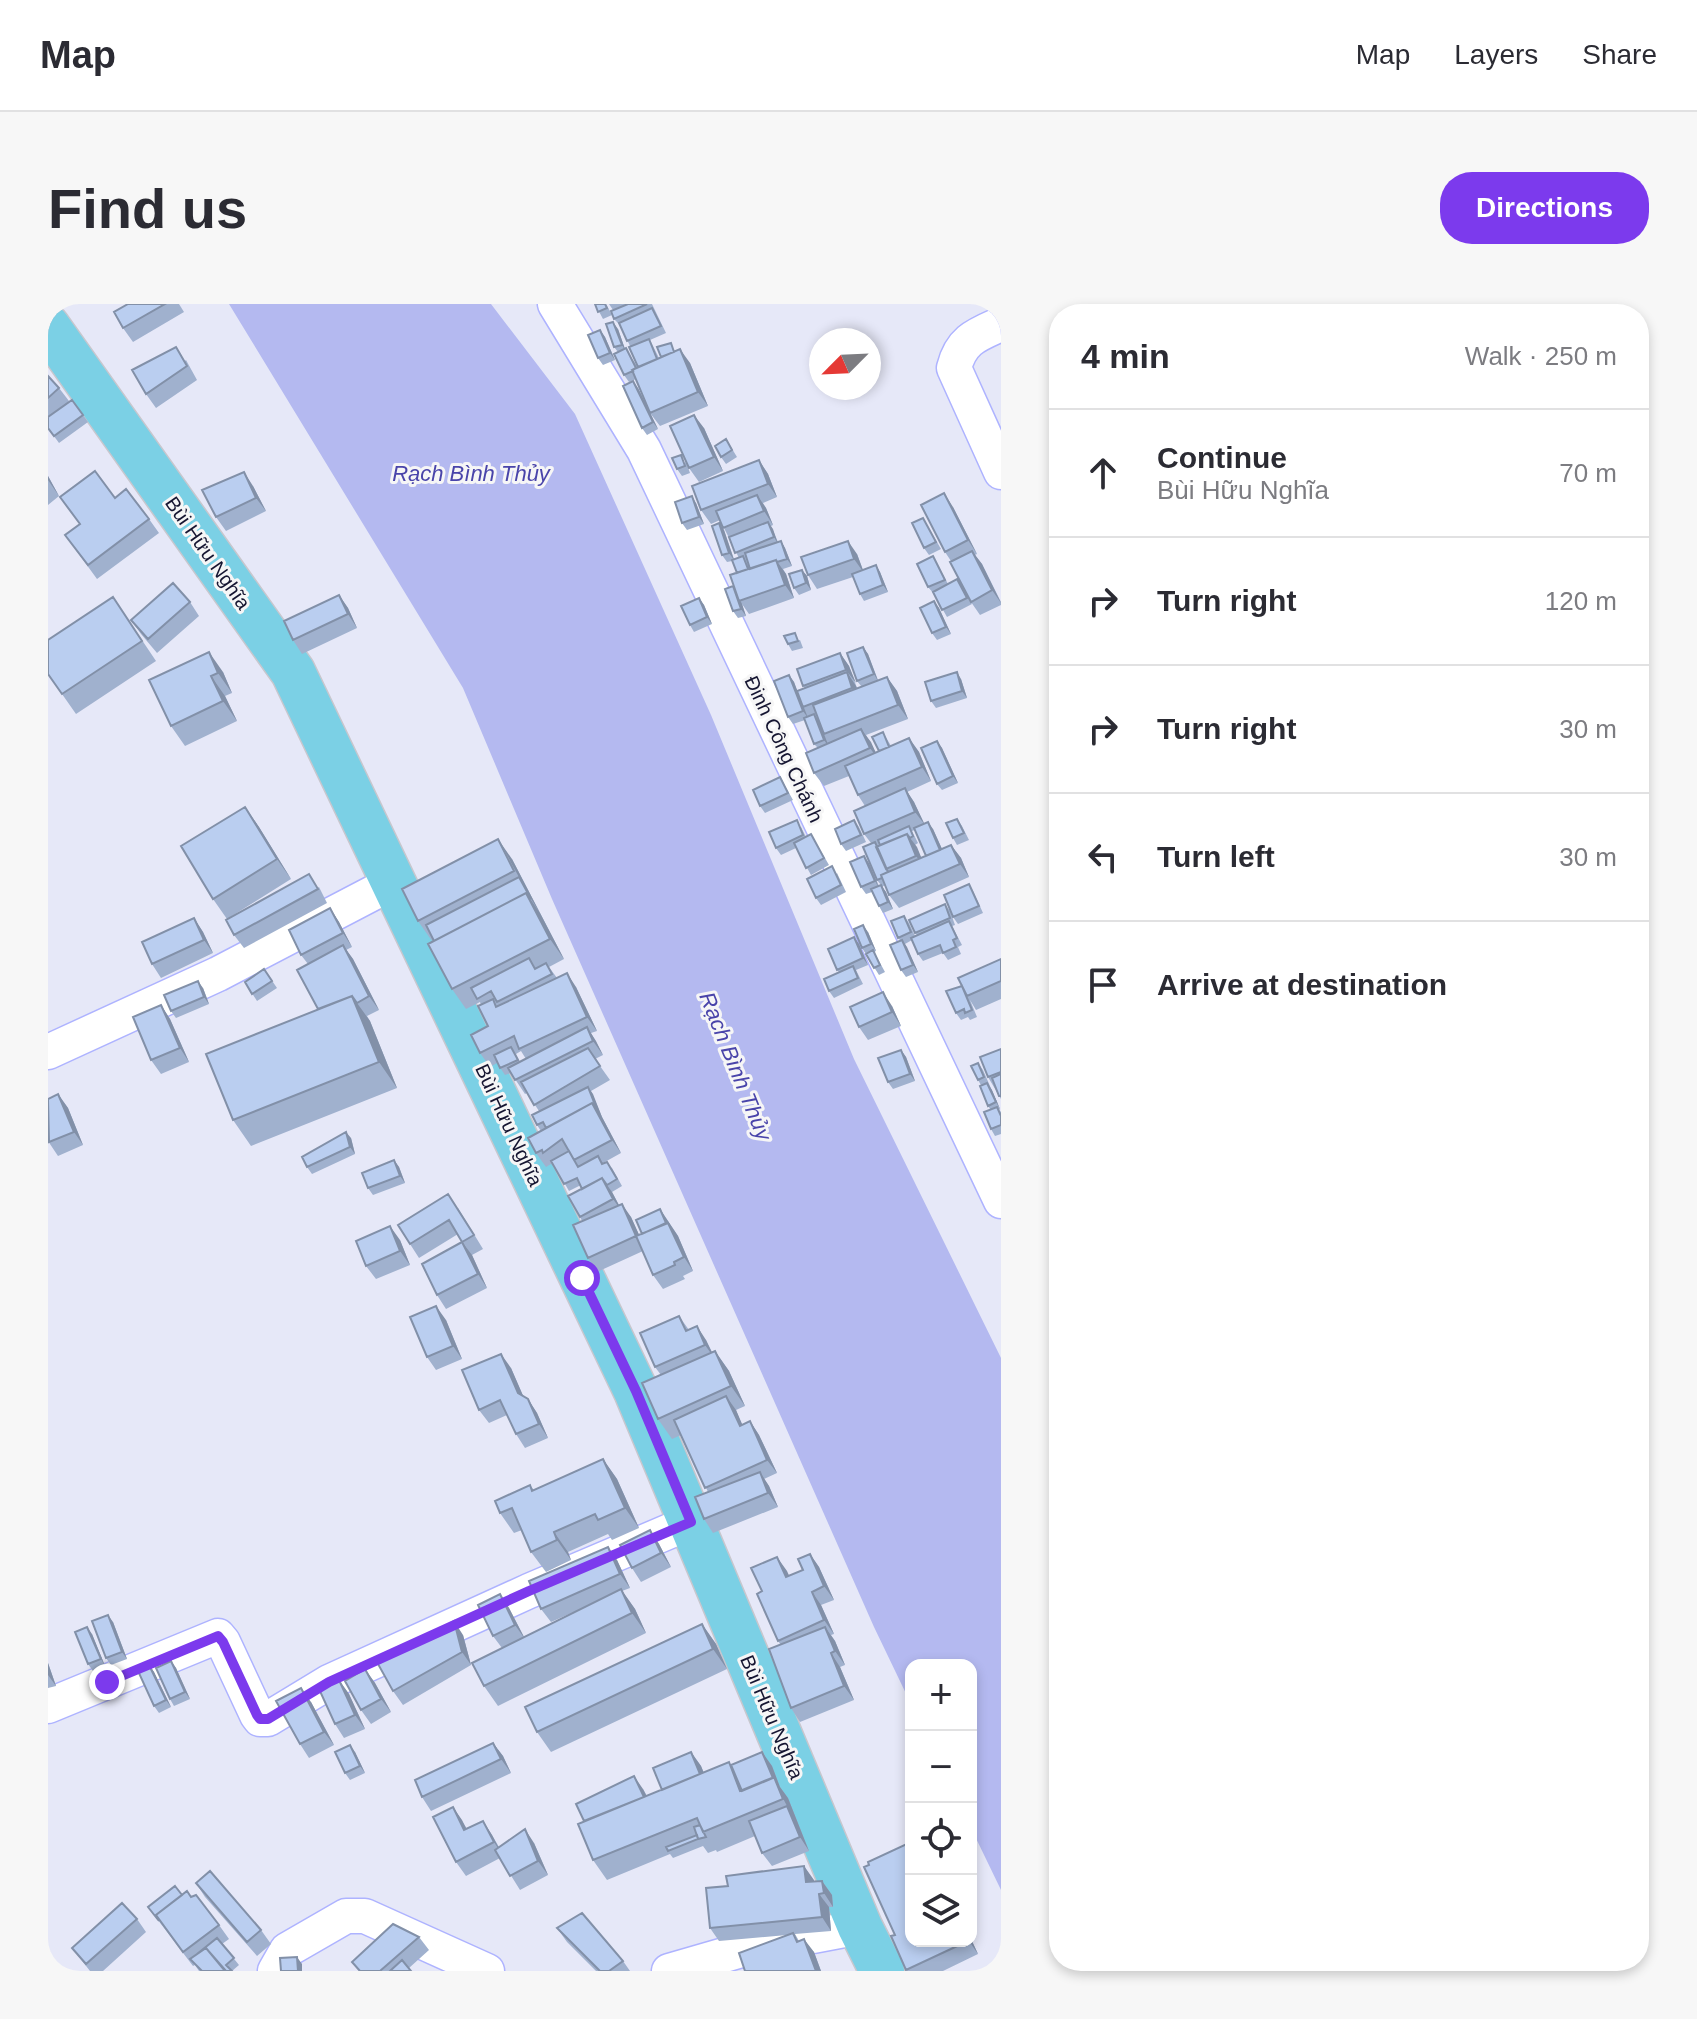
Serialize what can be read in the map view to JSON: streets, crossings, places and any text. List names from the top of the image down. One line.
{"streets":{"main road":["Bùi Hữu Nghĩa"],"street":["Đinh Công Chánh"]},"water":["Rạch Bình Thủy"],"north":"bottom left","page":{"header":"Map","nav":["Map","Layers","Share"],"buttons":"Directions","title":"Find us","heading":["4 min","Walk · 250 m"],"list":[["Continue","Bùi Hữu Nghĩa","70 m"],["Turn right","120 m"],["Turn right","30 m"],["Turn left","30 m"],"Arrive at destination"],"map_buttons":["+","−"]}}
